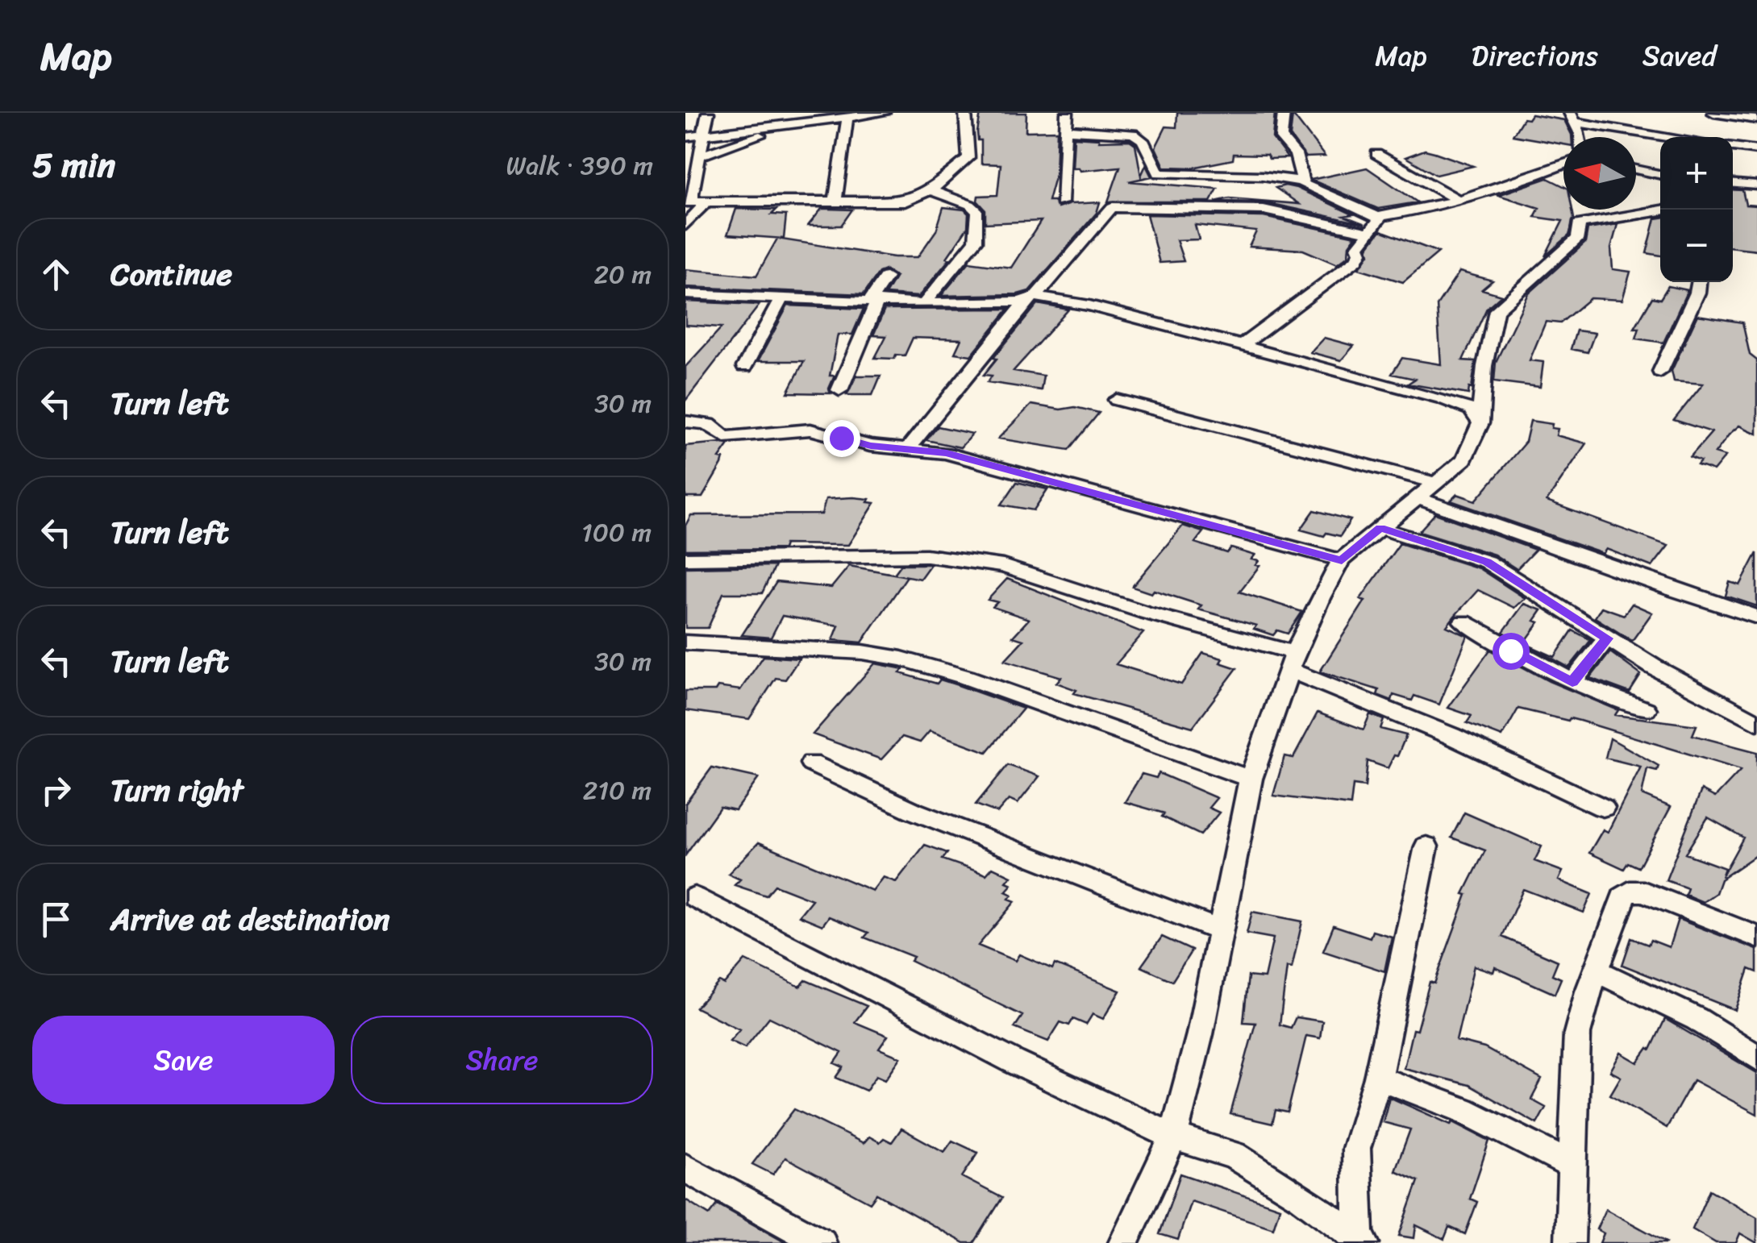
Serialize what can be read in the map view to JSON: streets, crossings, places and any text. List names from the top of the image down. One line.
{"north":"left","page":{"header":"Map","nav":["Map","Directions","Saved"],"heading":["5 min","Walk · 390 m"],"map_buttons":["+","−"],"list":[["Continue","20 m"],["Turn left","30 m"],["Turn left","100 m"],["Turn left","30 m"],["Turn right","210 m"],"Arrive at destination"],"buttons":["Save","Share"]}}
